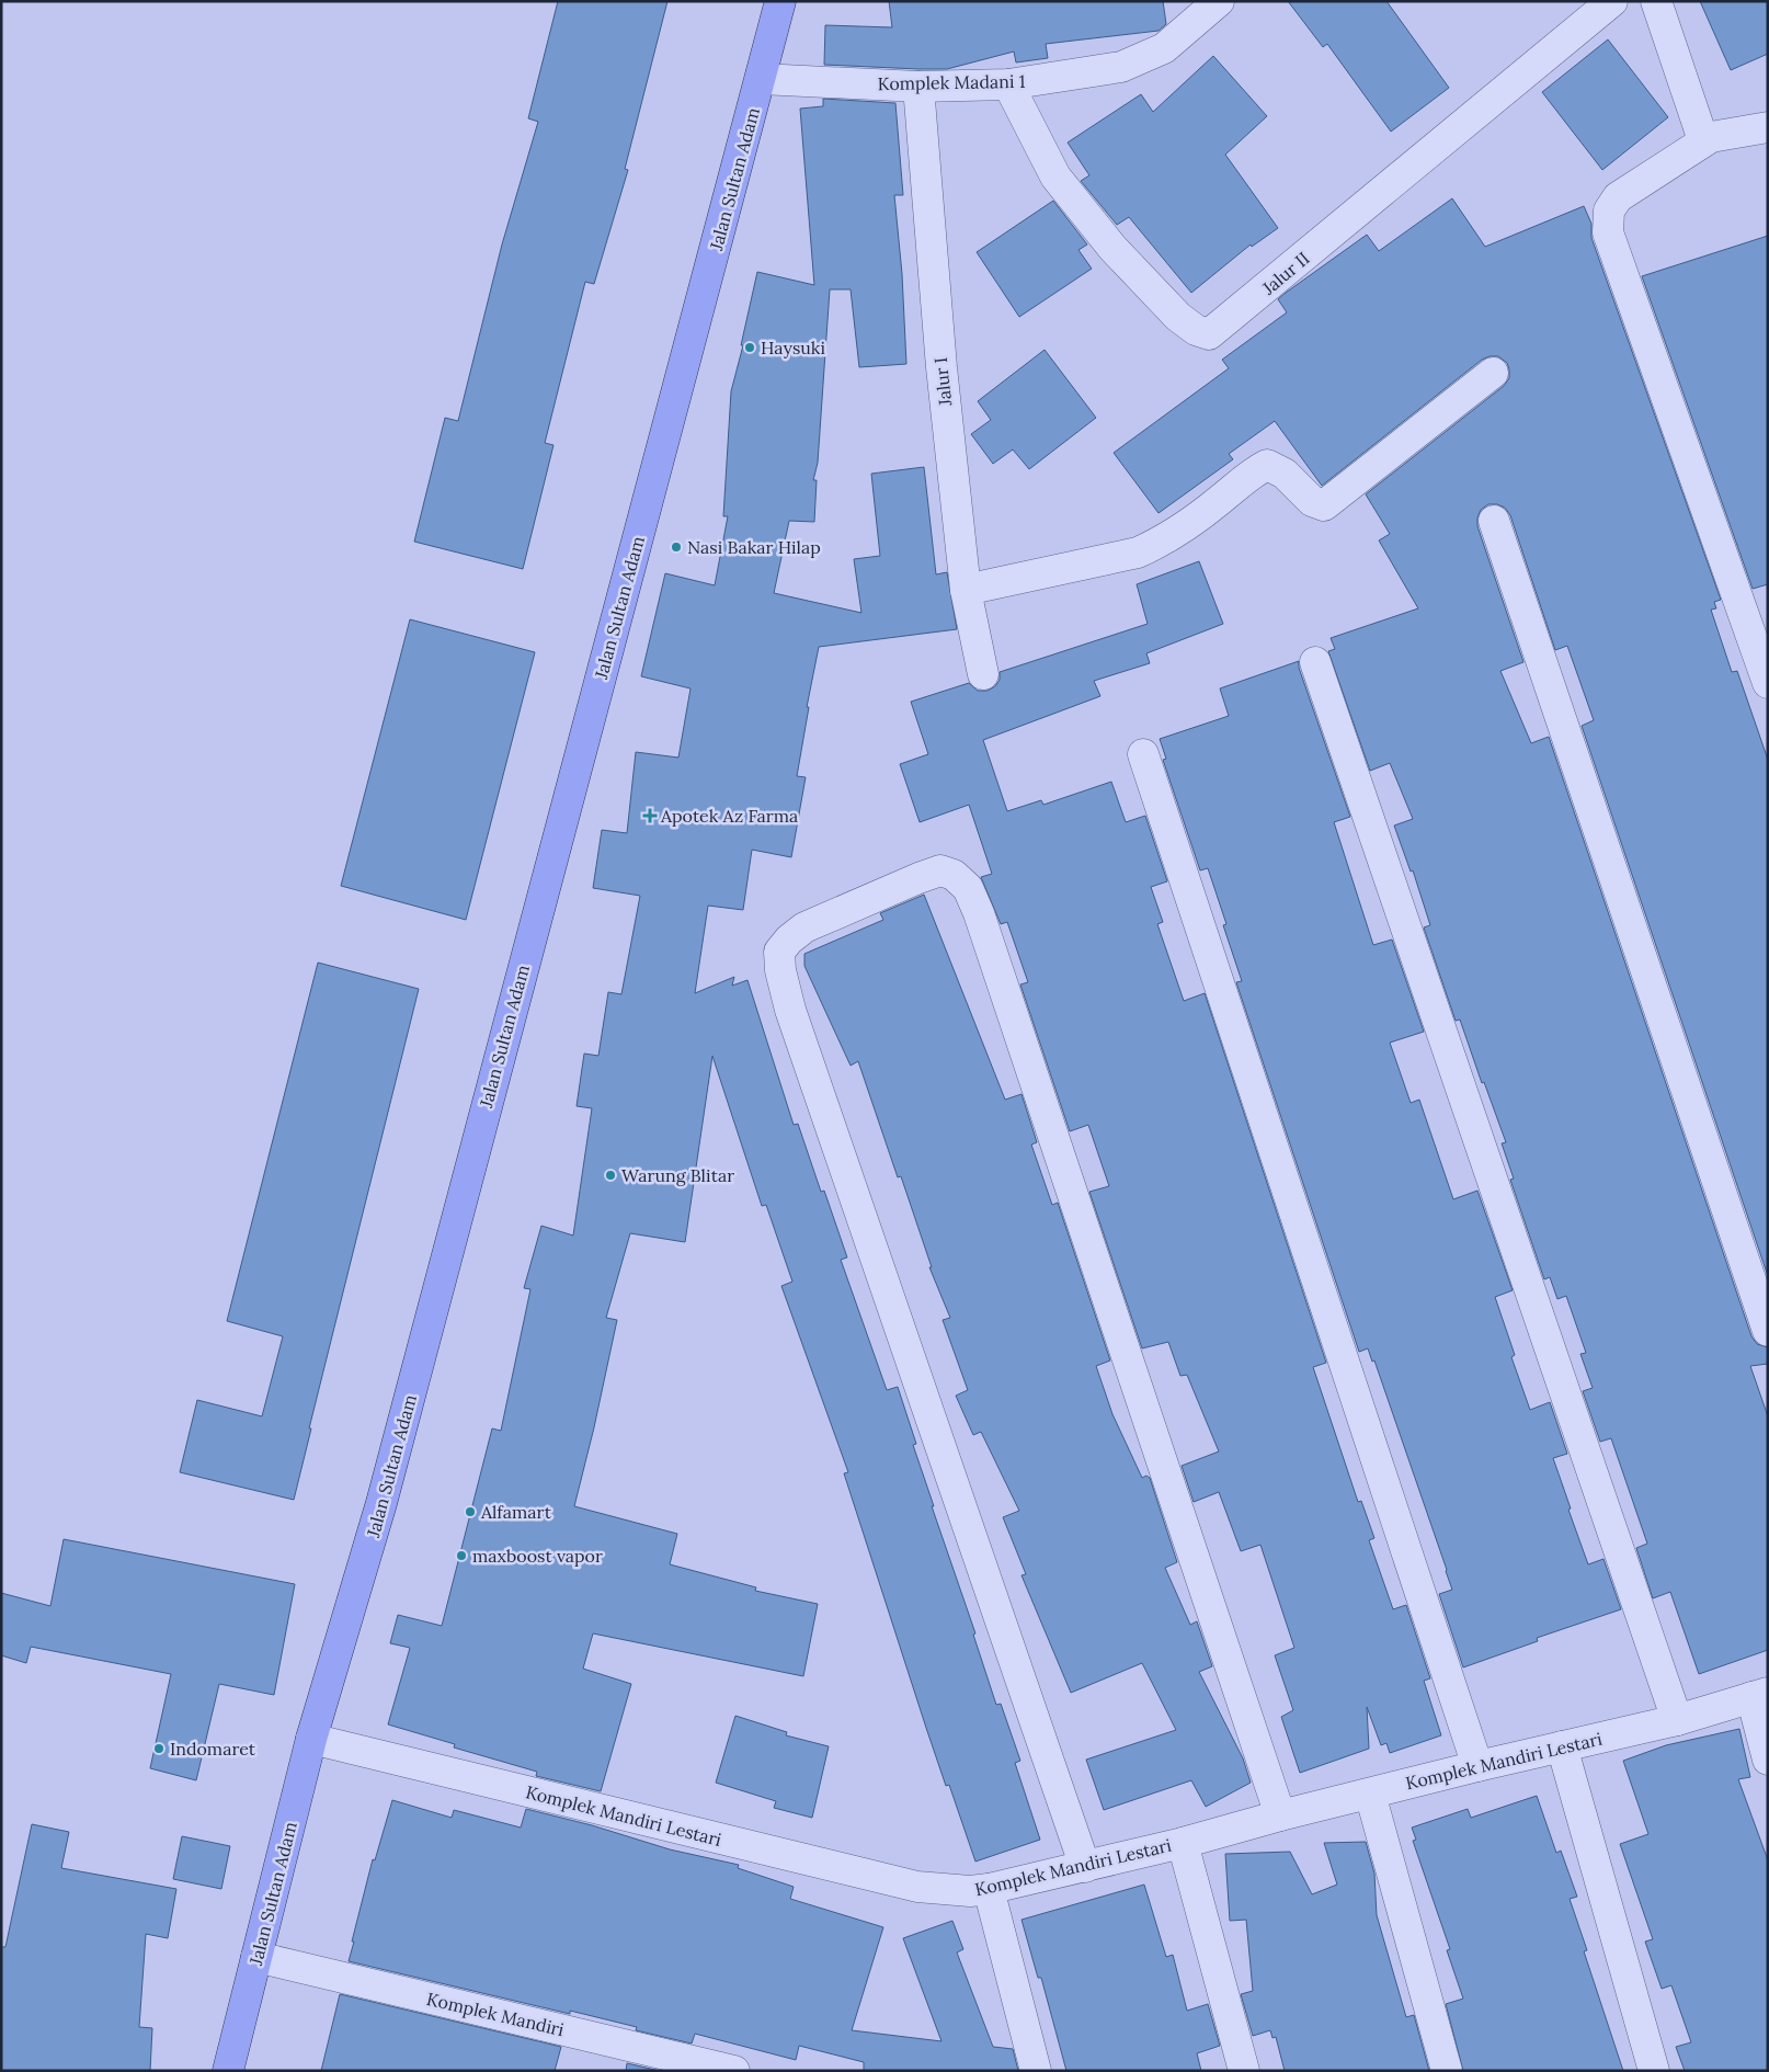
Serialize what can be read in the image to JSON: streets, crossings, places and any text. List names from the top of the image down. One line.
{"streets":{"main road":["Jalan Sultan Adam"],"street":["Komplek Madani 1","Jalur II","Jalur I","Komplek Mandiri Lestari","Komplek Mandiri"]},"crossings":[["Komplek Madani 1","Jalan Sultan Adam"],["Komplek Madani 1","Jalur II"],["Komplek Madani 1","Jalur I"],["Jalan Sultan Adam","Komplek Mandiri Lestari"],["Jalan Sultan Adam","Komplek Mandiri"]],"places":{"other":["Haysuki","Nasi Bakar Hilap","Warung Blitar","Alfamart","maxboost vapor","Indomaret"],"health":["Apotek Az Farma"]}}
